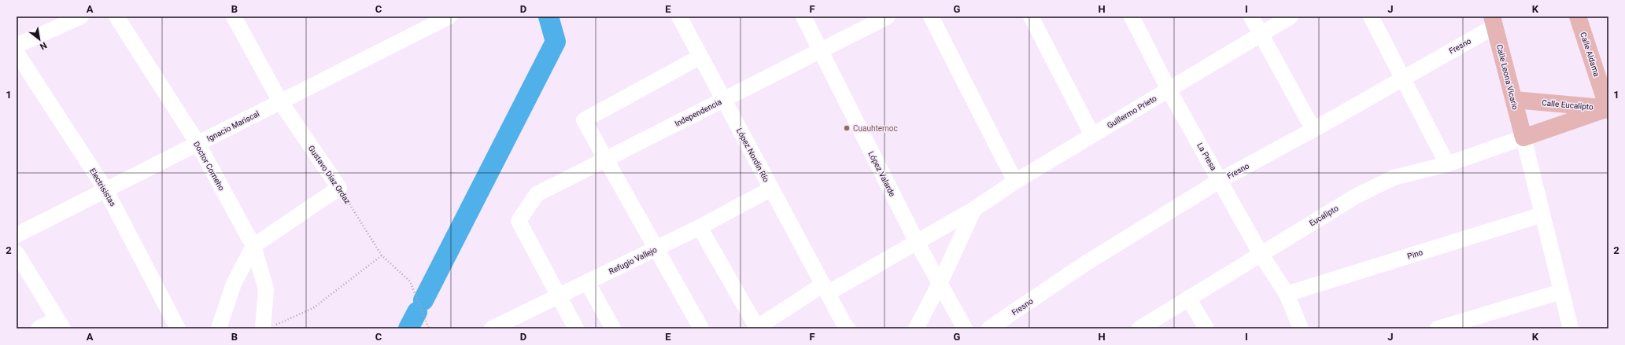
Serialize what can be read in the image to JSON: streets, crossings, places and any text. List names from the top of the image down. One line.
{"streets":{"main road":["Calle Aldama","Calle Leona Vicario","Calle Eucalipto"],"street":["Fresno","Guillermo Prieto","Independencia","Ignacio Mariscal","López Nordín Río","La Presa","Doctor Corneho","López Valarde","Gustavo Díaz Ordaz","Electrisistas","Eucalipto","Pino","Refugio Vallejo"]},"crossings":[["Fresno","Calle Leona Vicario"],["Fresno","La Presa"],["Calle Aldama","Calle Eucalipto"],["Calle Leona Vicario","Calle Eucalipto"],["Calle Leona Vicario","Eucalipto"],["Calle Eucalipto","Eucalipto"],["Guillermo Prieto","López Nordín Río"],["Guillermo Prieto","La Presa"],["Guillermo Prieto","López Valarde"],["Independencia","López Nordín Río"],["Independencia","López Valarde"],["Independencia","Refugio Vallejo"],["Ignacio Mariscal","Doctor Corneho"],["Ignacio Mariscal","Gustavo Díaz Ordaz"],["Ignacio Mariscal","Electrisistas"],["López Nordín Río","Refugio Vallejo"],["La Presa","Eucalipto"],["La Presa","Pino"]],"places":["Cuauhtemoc"],"north":"bottom right","grid":{"columns":["A","B","C","D","E","F","G","H","I","J","K"],"rows":["1","2"]}}
